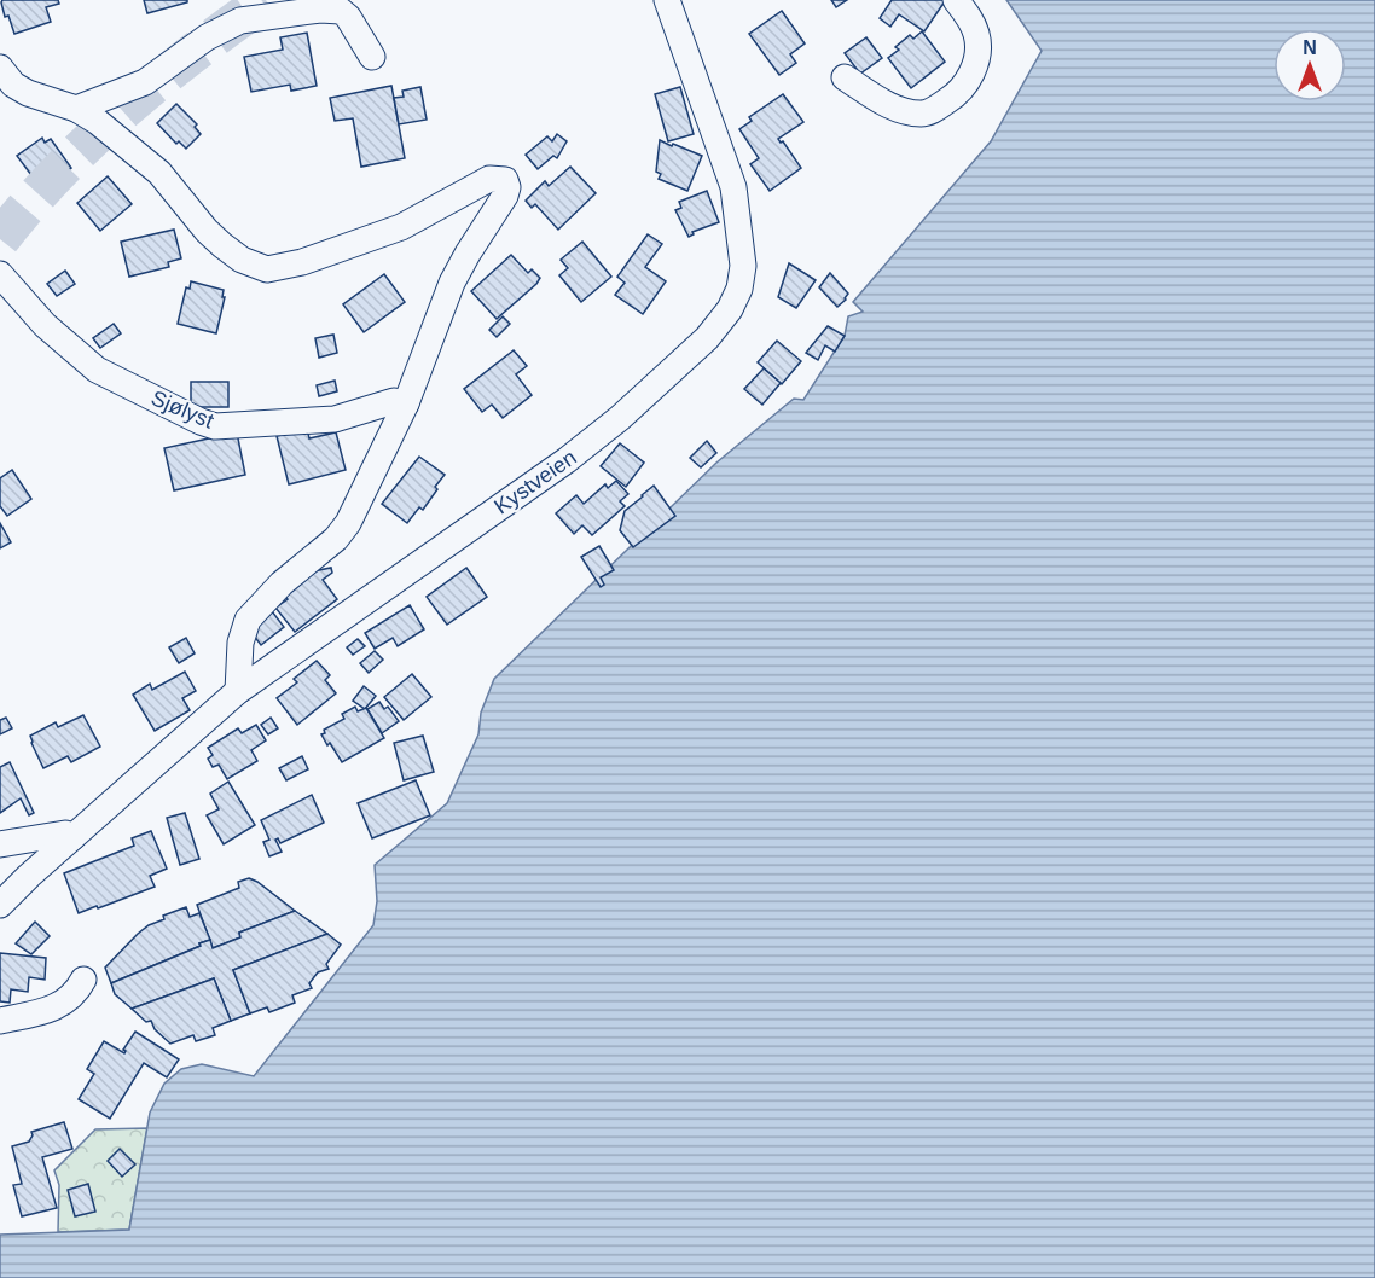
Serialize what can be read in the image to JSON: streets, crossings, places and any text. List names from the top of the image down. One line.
{"streets":{"street":["Sjølyst","Kystveien"]},"north":"top"}
